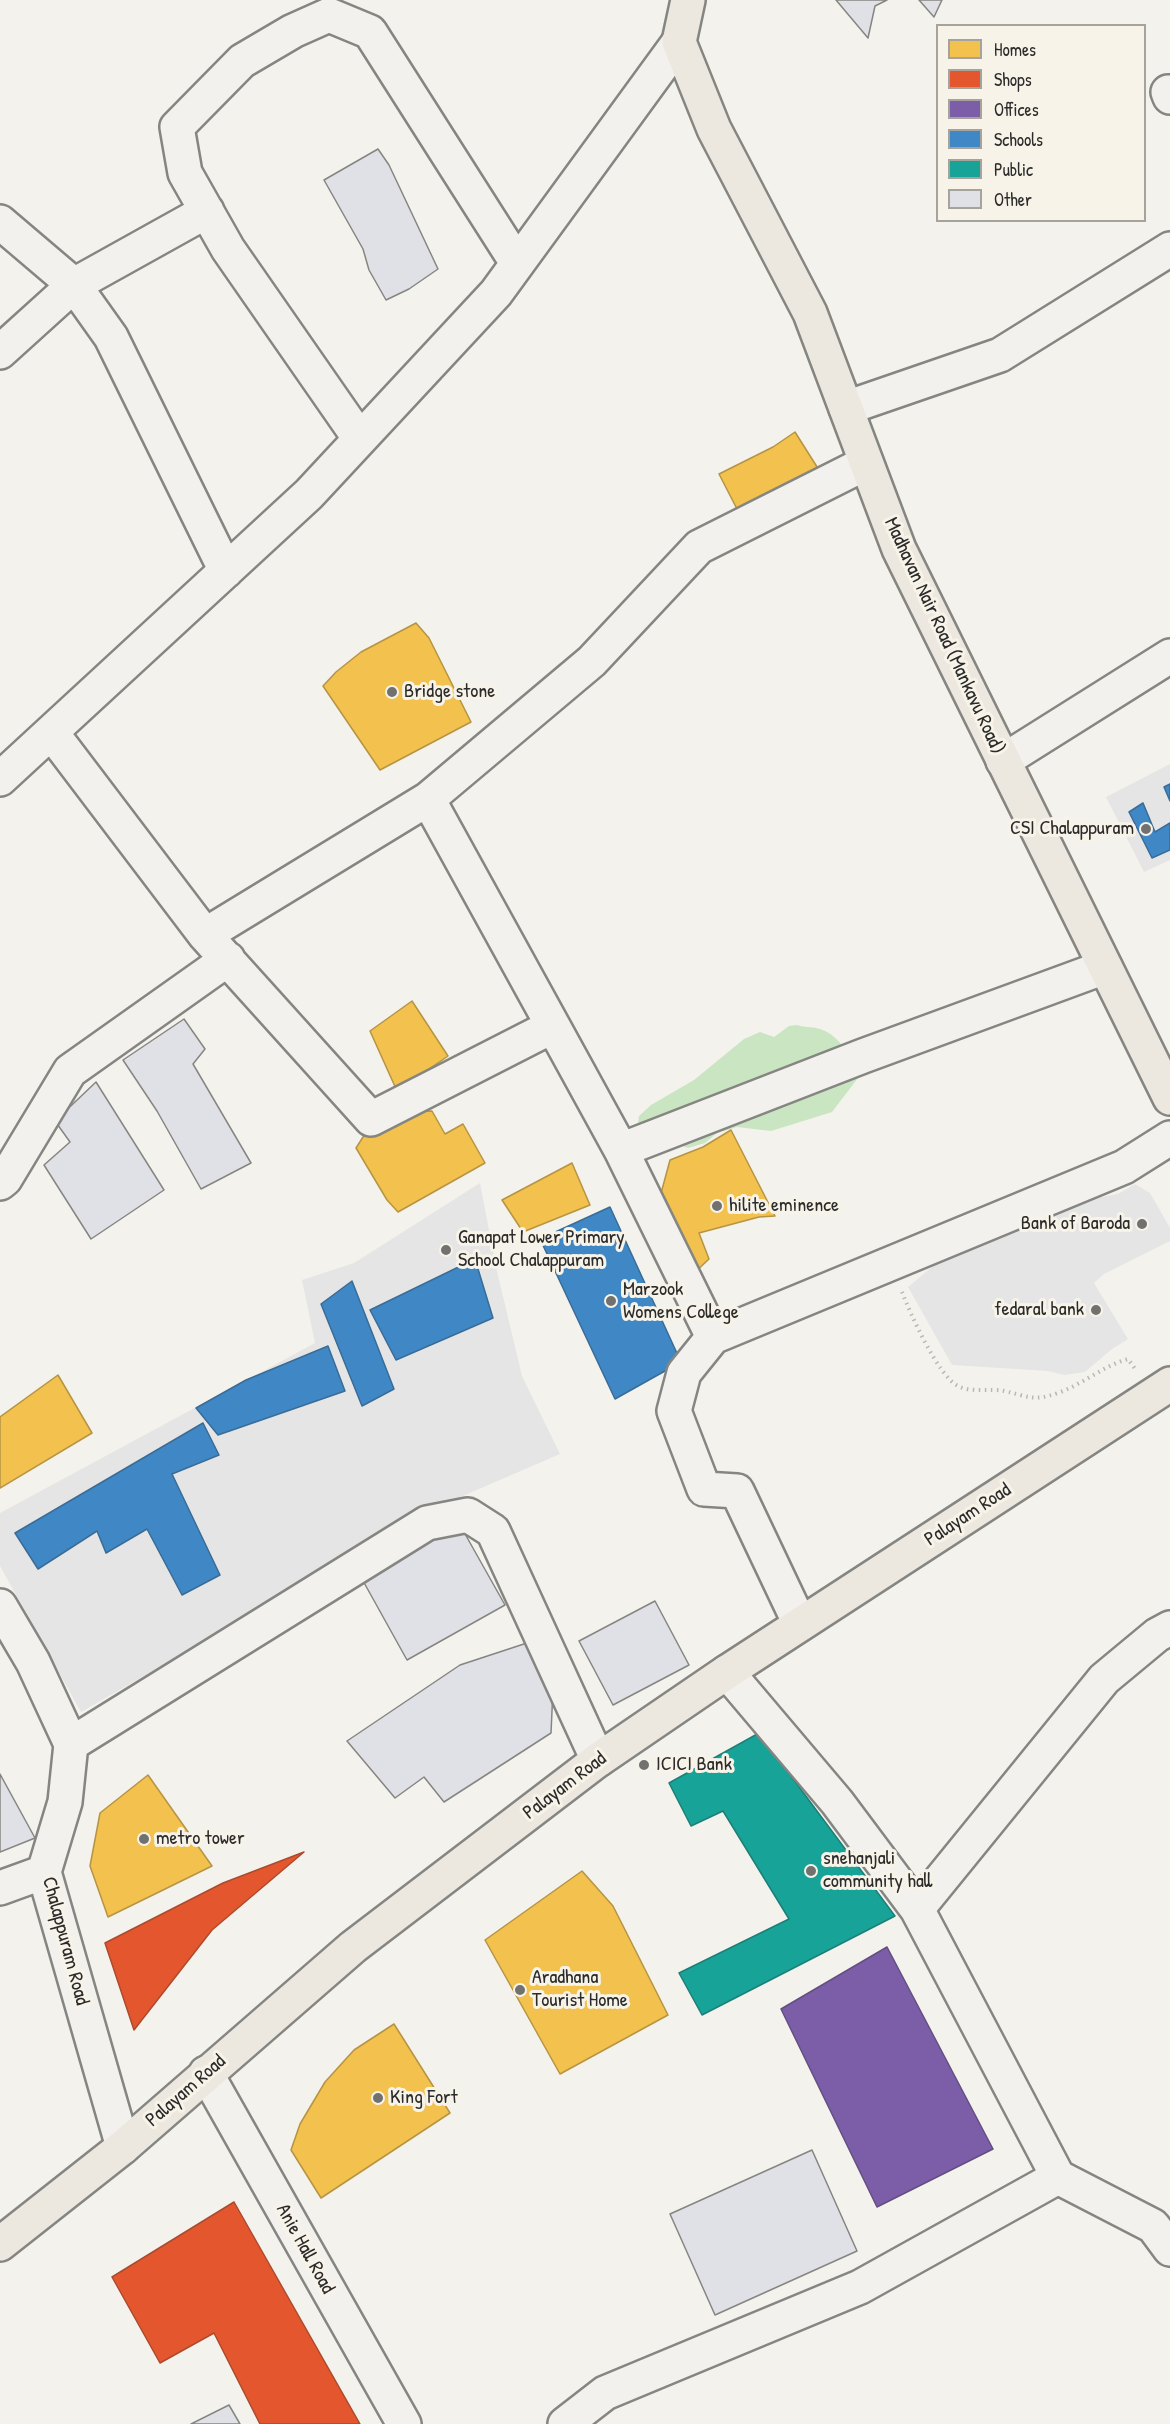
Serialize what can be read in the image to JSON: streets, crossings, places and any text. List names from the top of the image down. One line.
{"streets":{"main road":["Madhavan Nair Road (Mankavu Road)","Palayam Road"],"street":["Chalappuram Road","Anie Hall Road"]},"crossings":[["Palayam Road","Chalappuram Road"],["Palayam Road","Anie Hall Road"]],"places":["Bridge stone","CSI Chalappuram","hilite eminence","Bank of Baroda","Ganapat Lower Primary School Chalappuram","Marzook Womens College","fedaral bank","ICICI Bank","metro tower","snehanjali community hall","Aradhana Tourist Home","King Fort"],"legend":["Homes","Shops","Offices","Schools","Public","Other"]}
